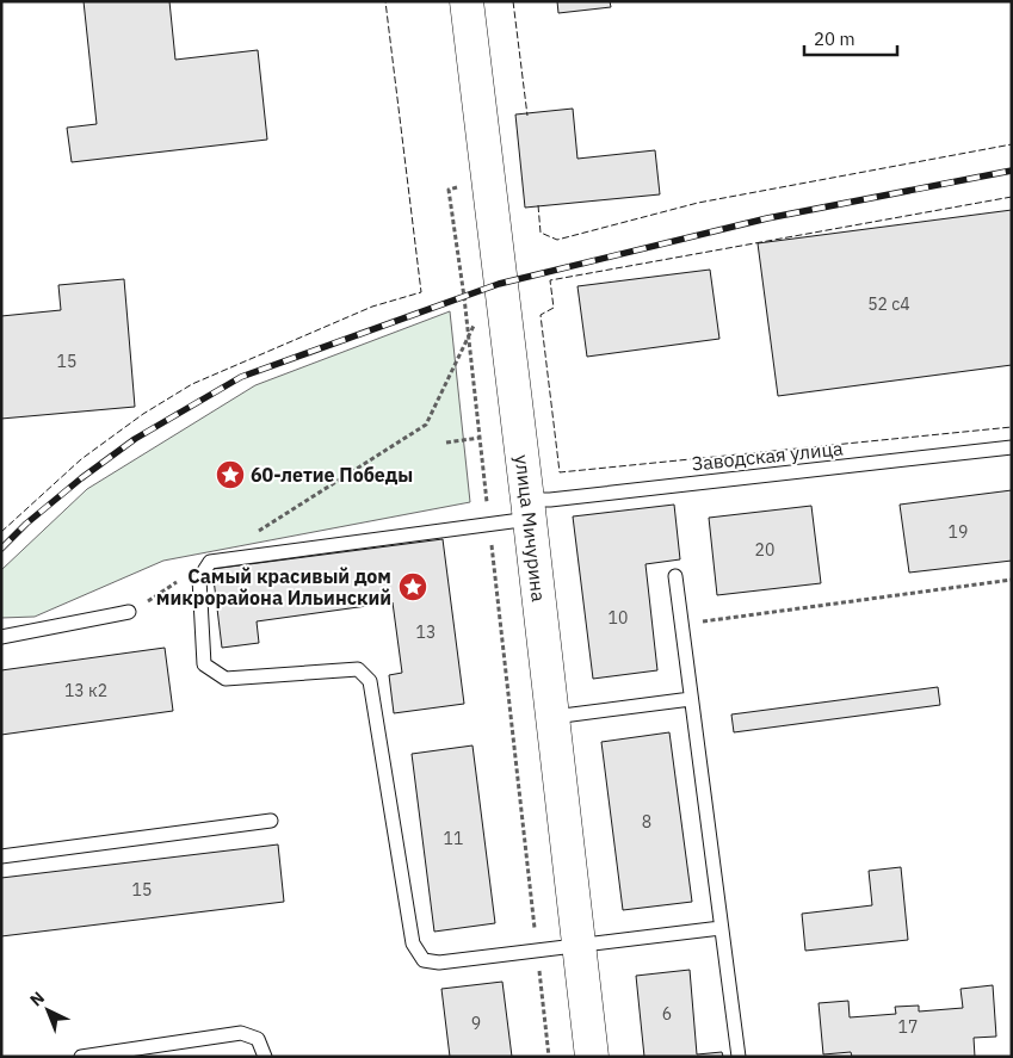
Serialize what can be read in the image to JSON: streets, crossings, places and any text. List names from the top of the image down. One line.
{"streets":{"main road":["улица Мичурина"],"lane":["Заводская улица"]},"crossings":[["Заводская улица","улица Мичурина"]],"places":{"place":["60-летие Победы","Самый красивый дом микрорайона Ильинский"]},"house_numbers":["52 с4","15","19","20","10","13","13 к2","8","11","15","6","9","17"],"scale_bar":"20 m","north":"top left"}
